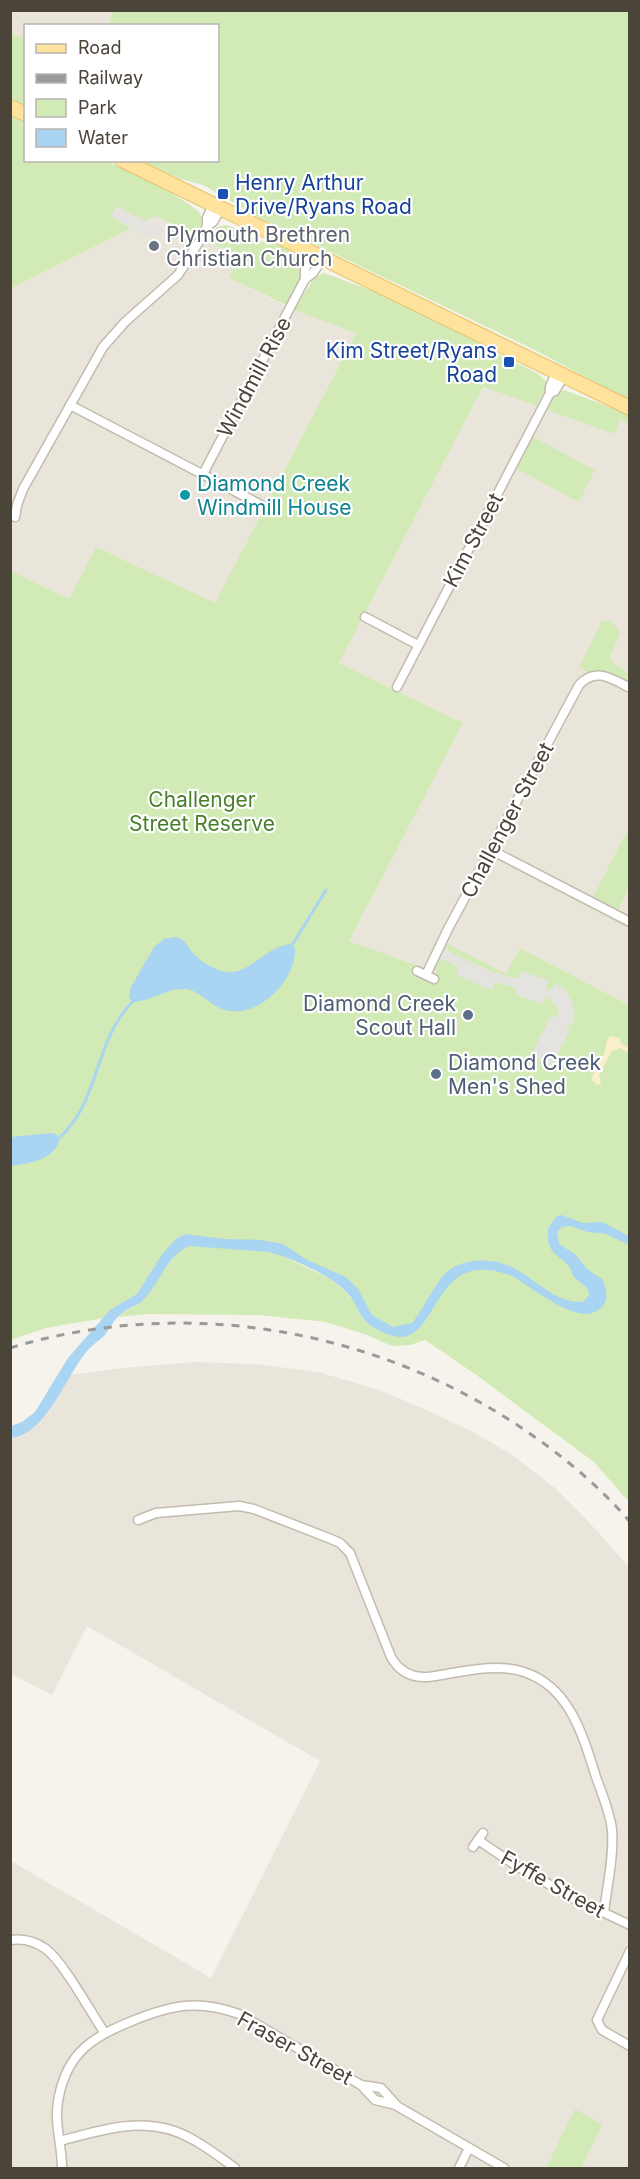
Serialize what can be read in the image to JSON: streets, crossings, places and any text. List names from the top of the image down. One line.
{"streets":{"street":["Windmill Rise","Kim Street","Challenger Street","Fyffe Street","Fraser Street"]},"parks":["Challenger Street Reserve"],"places":{"transit":["Henry Arthur Drive/Ryans Road","Kim Street/Ryans Road"],"other":["Plymouth Brethren Christian Church","Diamond Creek Windmill House","Diamond Creek Scout Hall","Diamond Creek Men's Shed"]},"legend":["Road","Railway","Park","Water"]}
